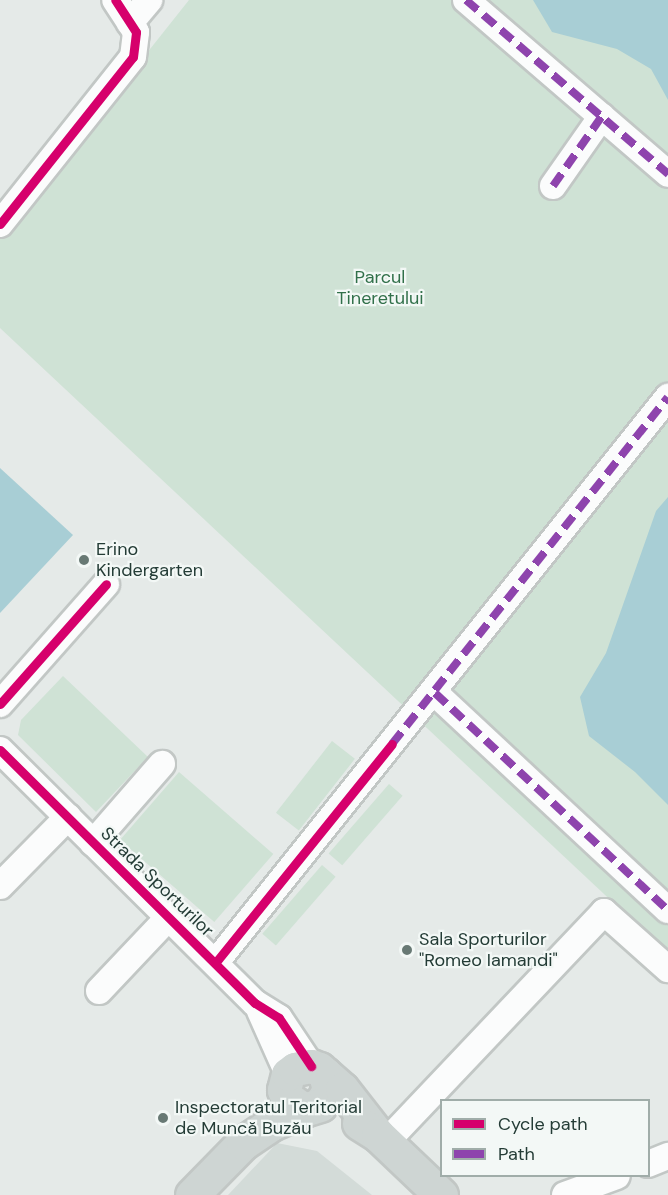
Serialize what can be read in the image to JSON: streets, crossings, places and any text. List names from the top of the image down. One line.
{"streets":{"main road":["Strada Sporturilor"]},"parks":["Parcul Tineretului"],"places":["Erino Kindergarten","Sala Sporturilor \"Romeo Iamandi\"","Inspectoratul Teritorial de Muncă Buzău"],"legend":["Cycle path","Path"]}
